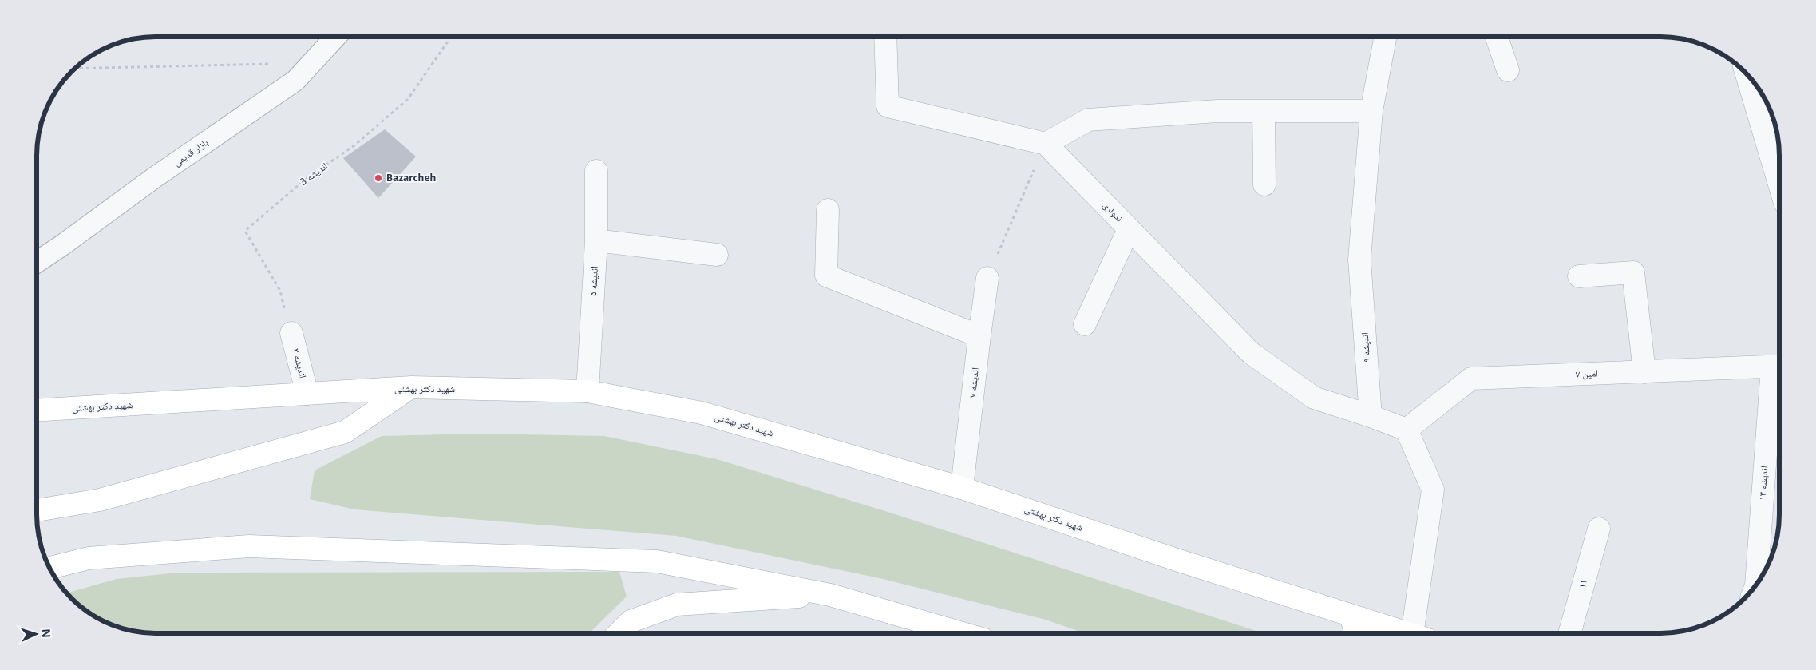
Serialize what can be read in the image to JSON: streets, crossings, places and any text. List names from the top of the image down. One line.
{"streets":{"main road":["شهید دکتر بهشتی"],"street":["بازار قدیمی","ندواری","اندیشه ۵","اندیشه ۹","اندیشه ۳","امین ۷","اندیشه ۷","اندیشه ۱۳","۱۱"],"path":["اندیشه 3"]},"crossings":[["اندیشه 3","اندیشه ۳"],["ندواری","اندیشه ۹"],["اندیشه ۵","شهید دکتر بهشتی"],["اندیشه ۳","شهید دکتر بهشتی"],["امین ۷","اندیشه ۱۳"],["اندیشه ۷","شهید دکتر بهشتی"]],"places":["Bazarcheh"],"north":"right"}
